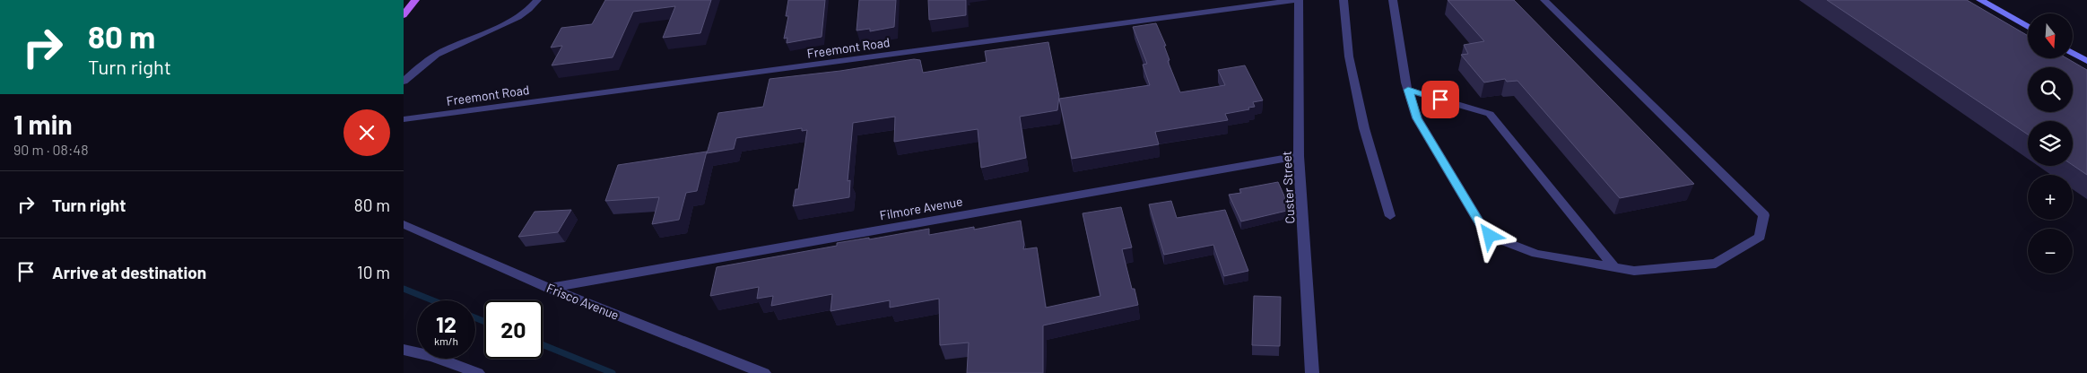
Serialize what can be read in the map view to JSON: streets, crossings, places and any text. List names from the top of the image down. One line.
{"streets":{"street":["Freemont Road","Custer Street","Filmore Avenue","Frisco Avenue"]},"crossings":[["Freemont Road","Custer Street"],["Custer Street","Filmore Avenue"],["Filmore Avenue","Frisco Avenue"]],"north":"bottom","page":{"turn":["80 m","Turn right"],"map_buttons":["+","−"],"heading":["1 min","90 m · 08:48"],"list":[{"name":"Turn right","value":"80 m"},{"name":"Arrive at destination","value":"10 m"}],"speed":"12 km/h","limit":"20"}}
